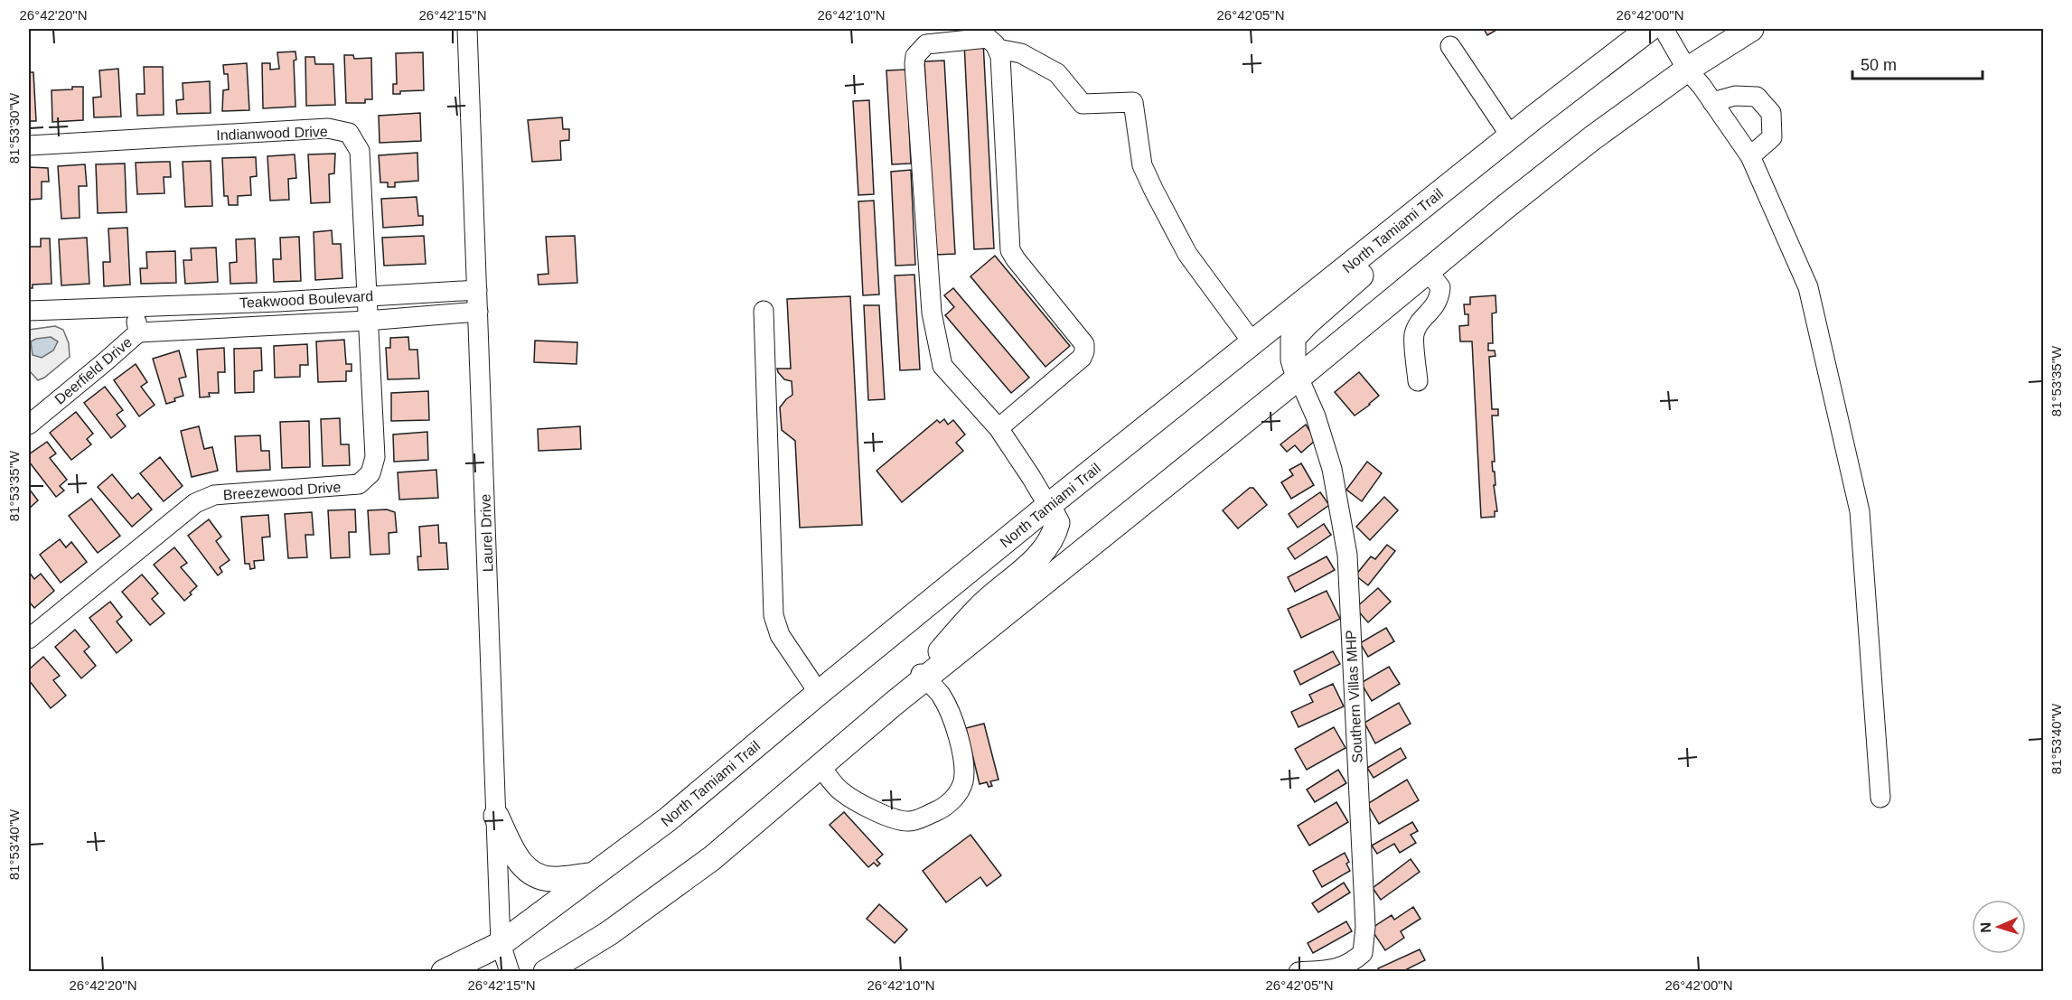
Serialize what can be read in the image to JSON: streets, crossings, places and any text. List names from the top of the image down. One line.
{"streets":{"main road":["North Tamiami Trail"],"street":["Indianwood Drive","Teakwood Boulevard","Deerfield Drive","Breezewood Drive","Laurel Drive","Southern Villas MHP"]},"crossings":[["Indianwood Drive","Teakwood Boulevard"],["Indianwood Drive","Breezewood Drive"],["North Tamiami Trail","Laurel Drive"],["Teakwood Boulevard","Deerfield Drive"],["Teakwood Boulevard","Breezewood Drive"],["Teakwood Boulevard","Laurel Drive"]],"scale_bar":"50 m","north":"left","coordinates":["26°42'20\"N","26°42'15\"N","26°42'10\"N","26°42'05\"N","26°42'00\"N","81°53'30\"W","81°53'35\"W","81°53'40\"W"]}
